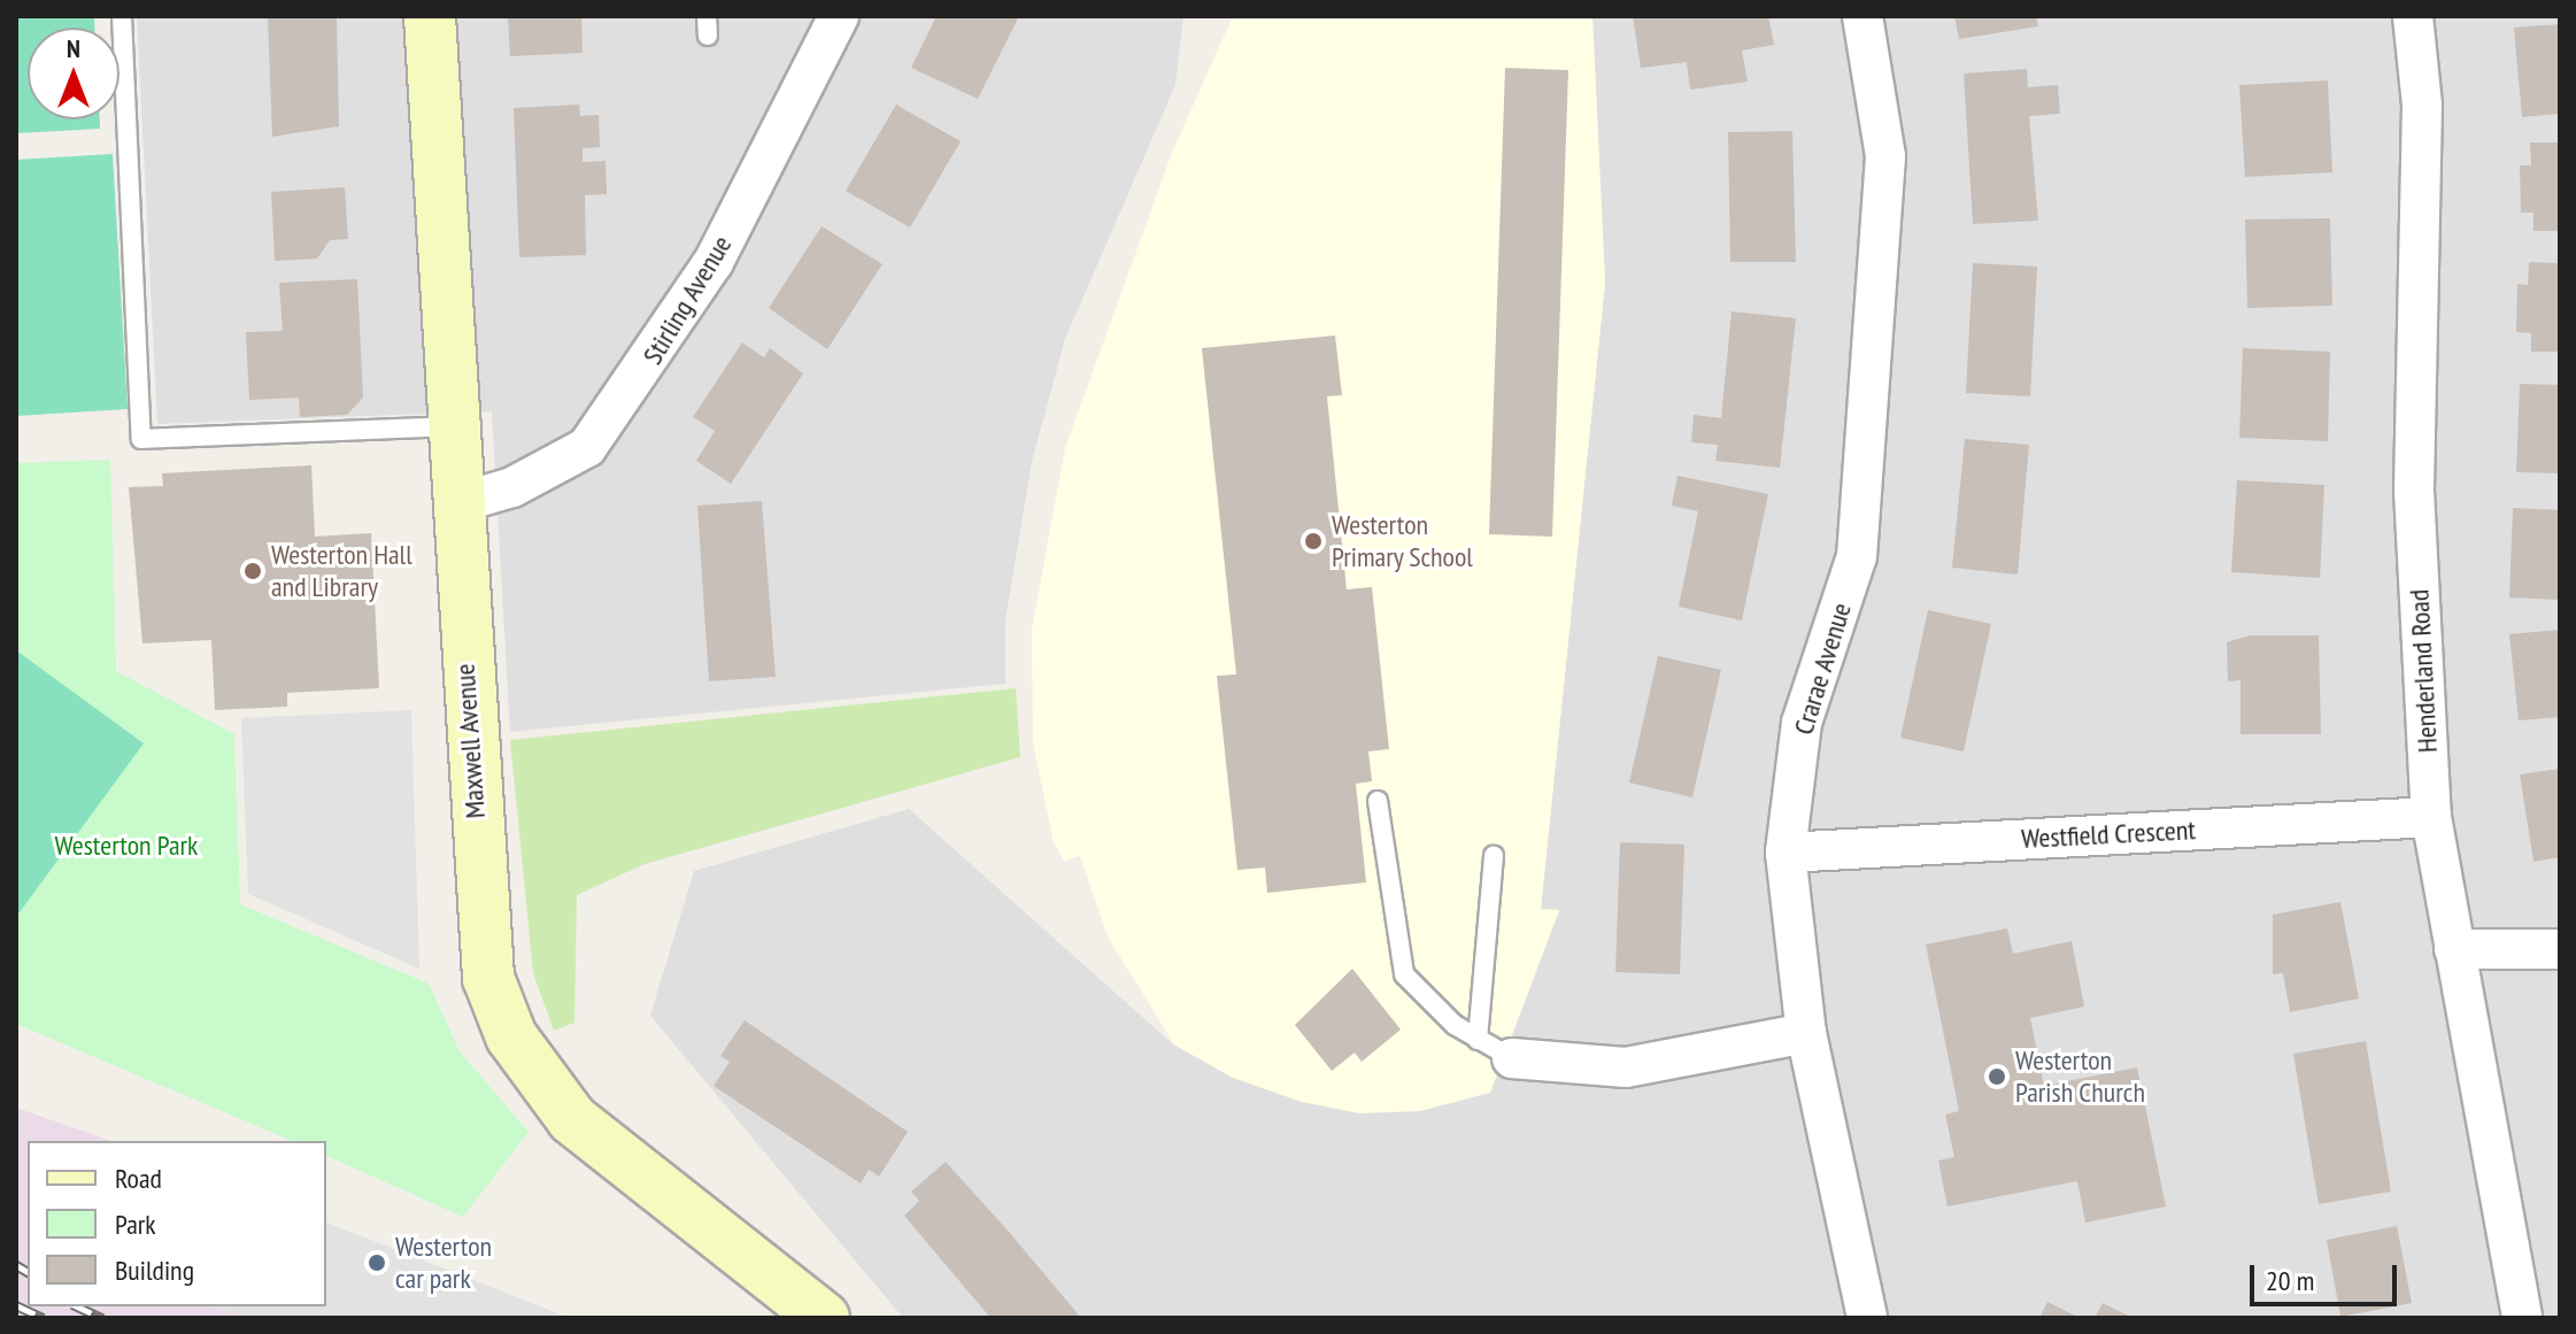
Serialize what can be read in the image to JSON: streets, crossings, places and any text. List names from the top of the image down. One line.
{"streets":{"street":["Stirling Avenue","Crarae Avenue","Henderland Road","Maxwell Avenue","Westfield Crescent"]},"crossings":[["Stirling Avenue","Maxwell Avenue"],["Crarae Avenue","Westfield Crescent"],["Henderland Road","Westfield Crescent"]],"parks":["Westerton Park"],"places":["Westerton Primary School","Westerton Hall and Library","Westerton Parish Church","Westerton car park"],"legend":["Road","Park","Building"],"scale_bar":"20 m","north":"top"}
